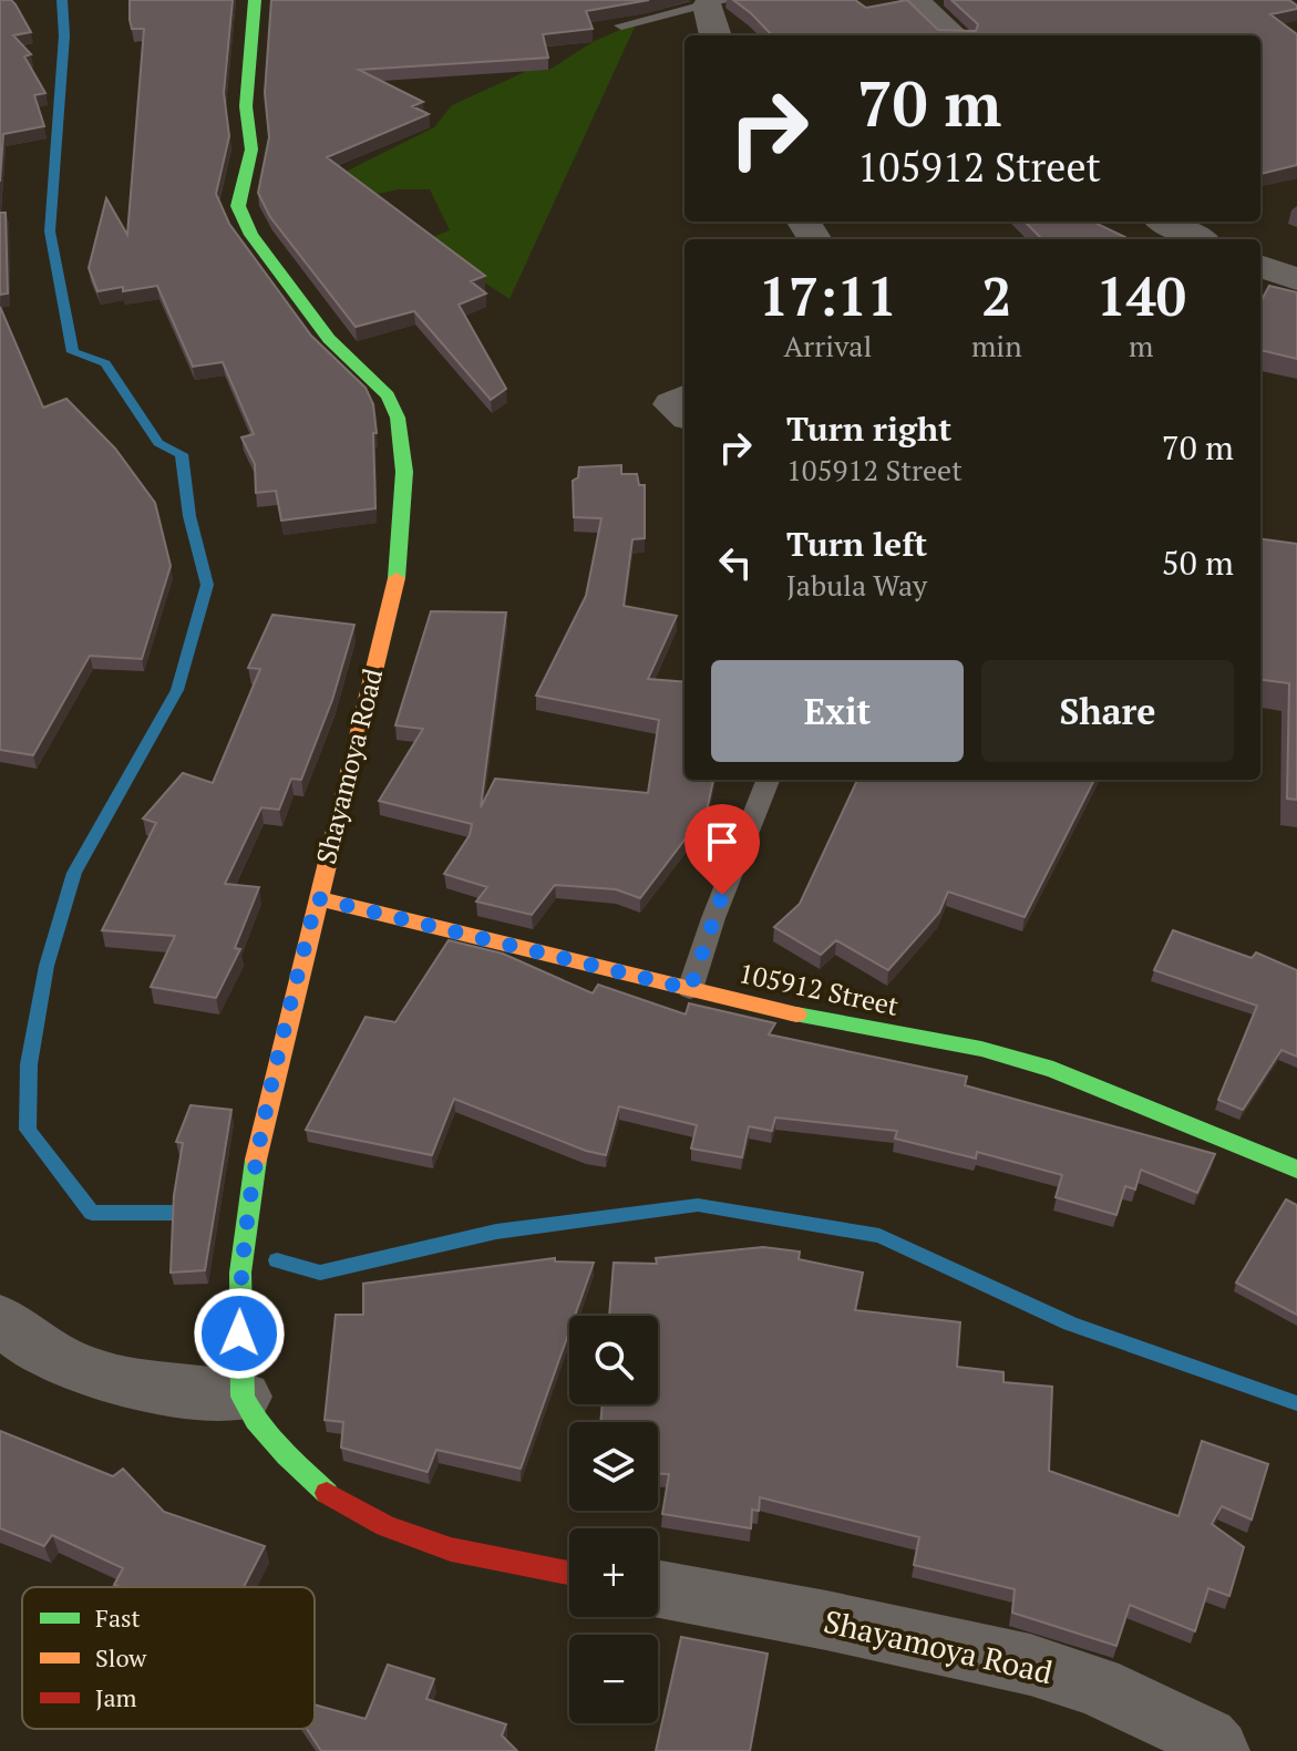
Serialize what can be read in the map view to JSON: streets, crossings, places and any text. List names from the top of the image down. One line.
{"streets":{"street":["Shayamoya Road","105912 Street"]},"crossings":[["Shayamoya Road","105912 Street"]],"legend":["Fast","Slow","Jam"],"page":{"turn":["70 m","105912 Street"],"eta":["17:11","Arrival","2","min","140","m"],"list":[{"name":"Turn right","note":"105912 Street","value":"70 m"},{"name":"Turn left","note":"Jabula Way","value":"50 m"}],"buttons":["Exit","Share"],"map_buttons":["+","−"]}}
